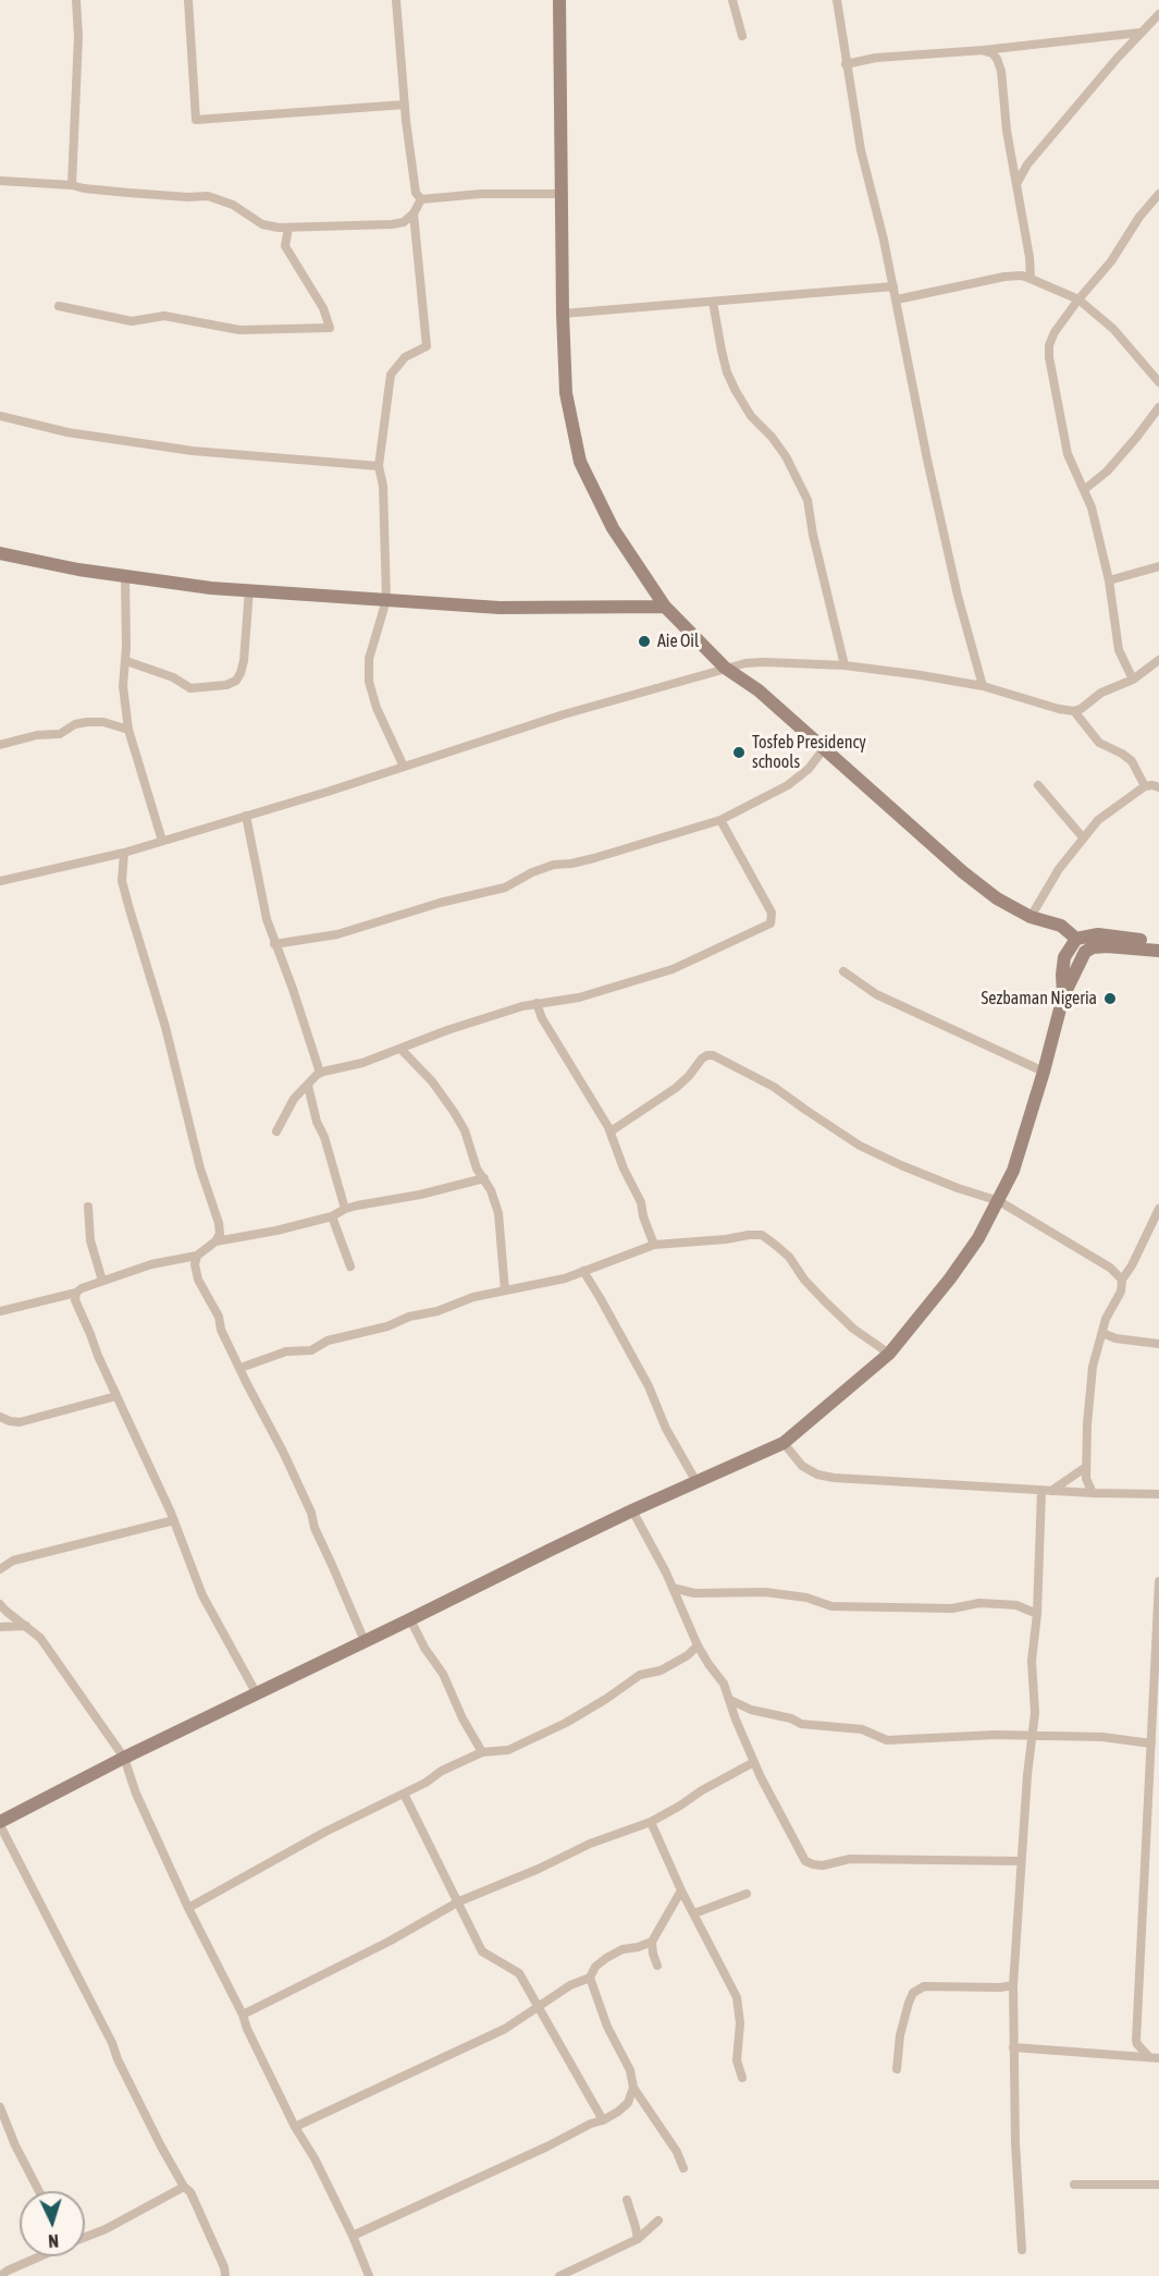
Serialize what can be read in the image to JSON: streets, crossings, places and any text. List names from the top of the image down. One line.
{"places":["Aie Oil","Tosfeb Presidency schools","Sezbaman Nigeria"],"north":"bottom"}
